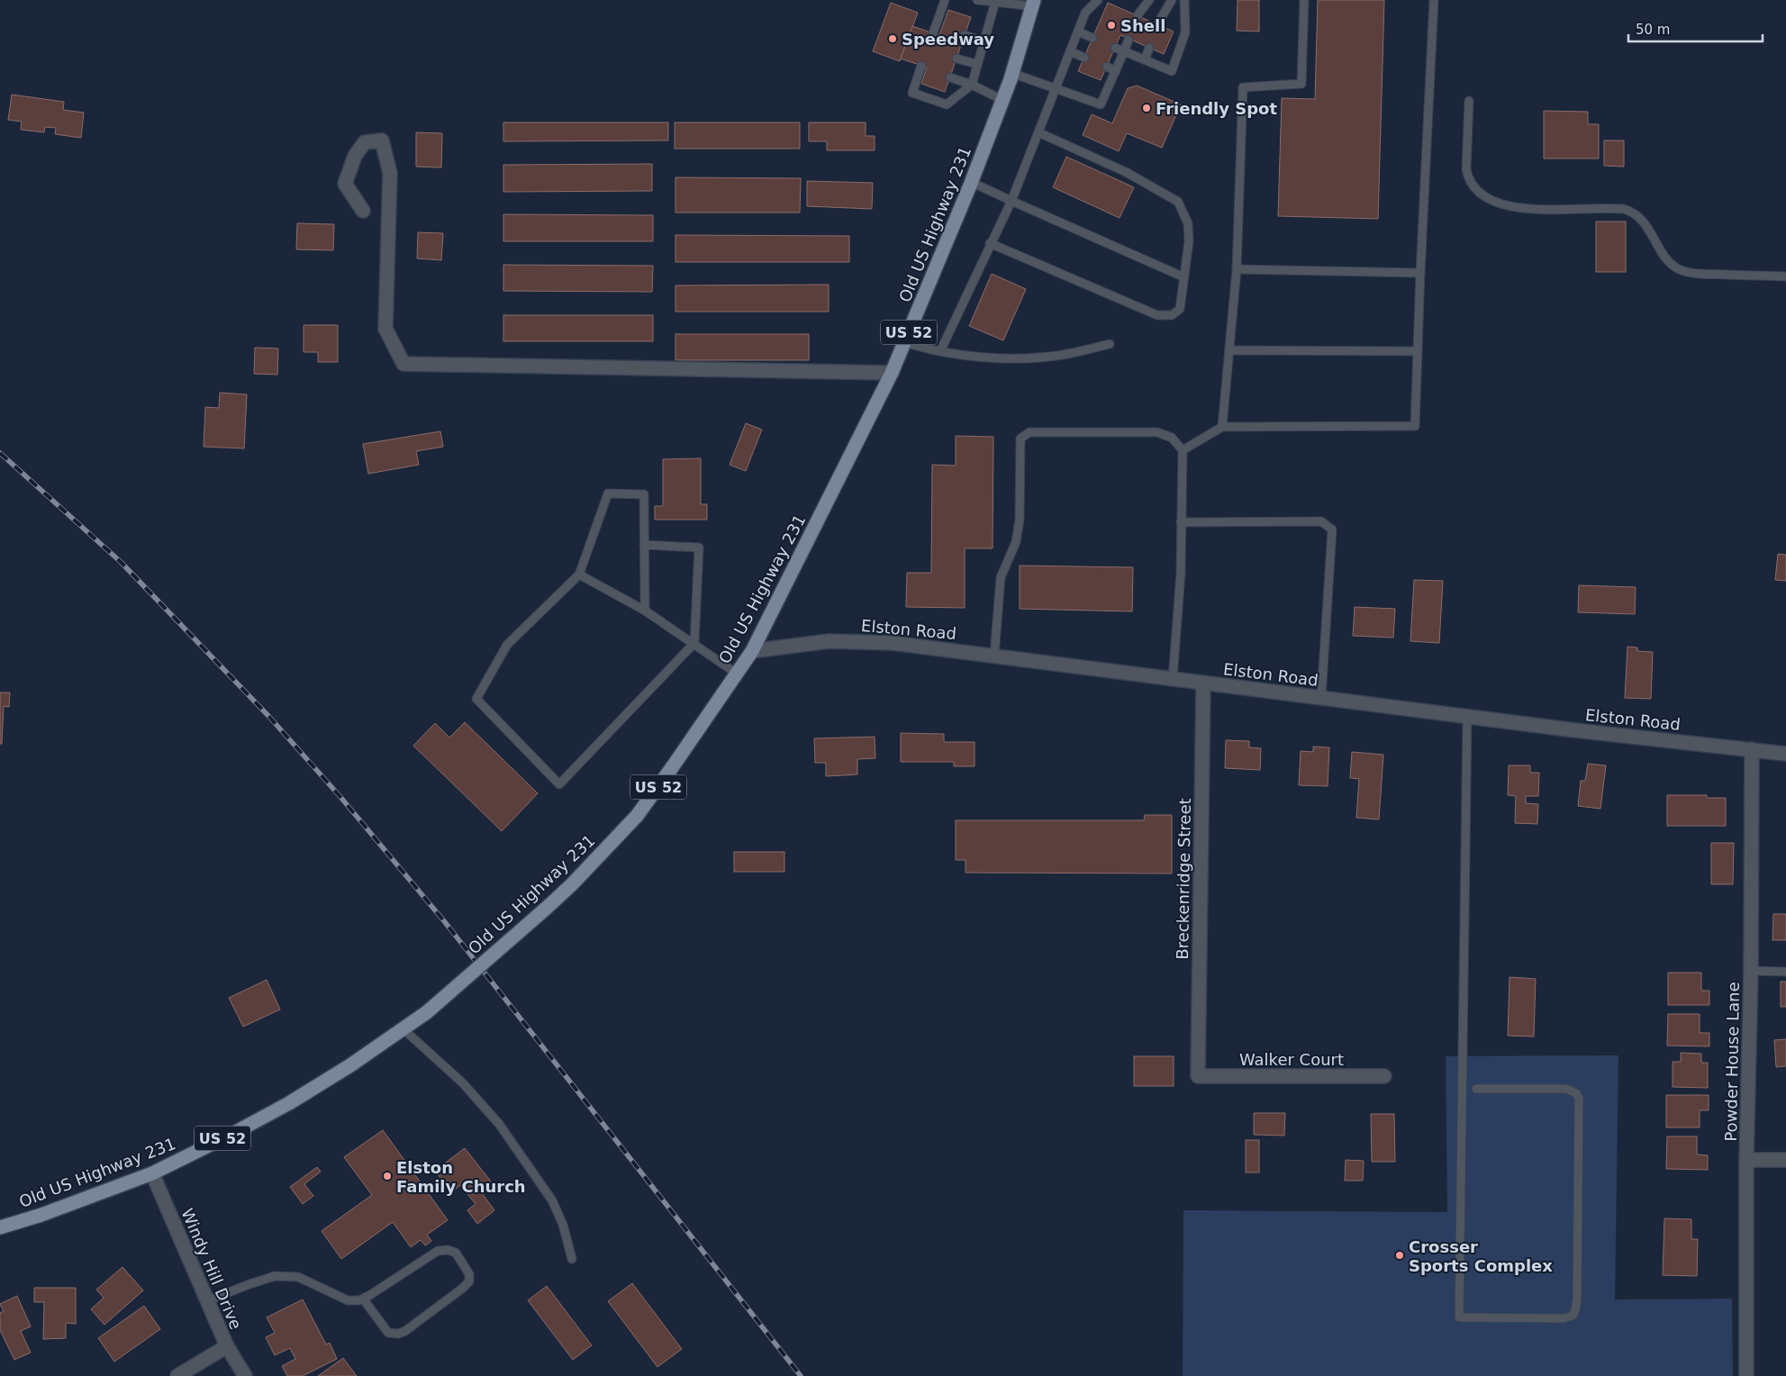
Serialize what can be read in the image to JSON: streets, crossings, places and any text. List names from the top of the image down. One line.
{"streets":{"main road":["Old US Highway 231","US 52"],"street":["Elston Road","Breckenridge Street","Walker Court","Powder House Lane","Windy Hill Drive"]},"crossings":[["Old US Highway 231","Elston Road"],["Old US Highway 231","Windy Hill Drive"],["Elston Road","Breckenridge Street"],["Elston Road","Powder House Lane"],["Breckenridge Street","Walker Court"]],"places":["Shell","Speedway","Friendly Spot","Elston Family Church","Crosser Sports Complex"],"scale_bar":"50 m"}
